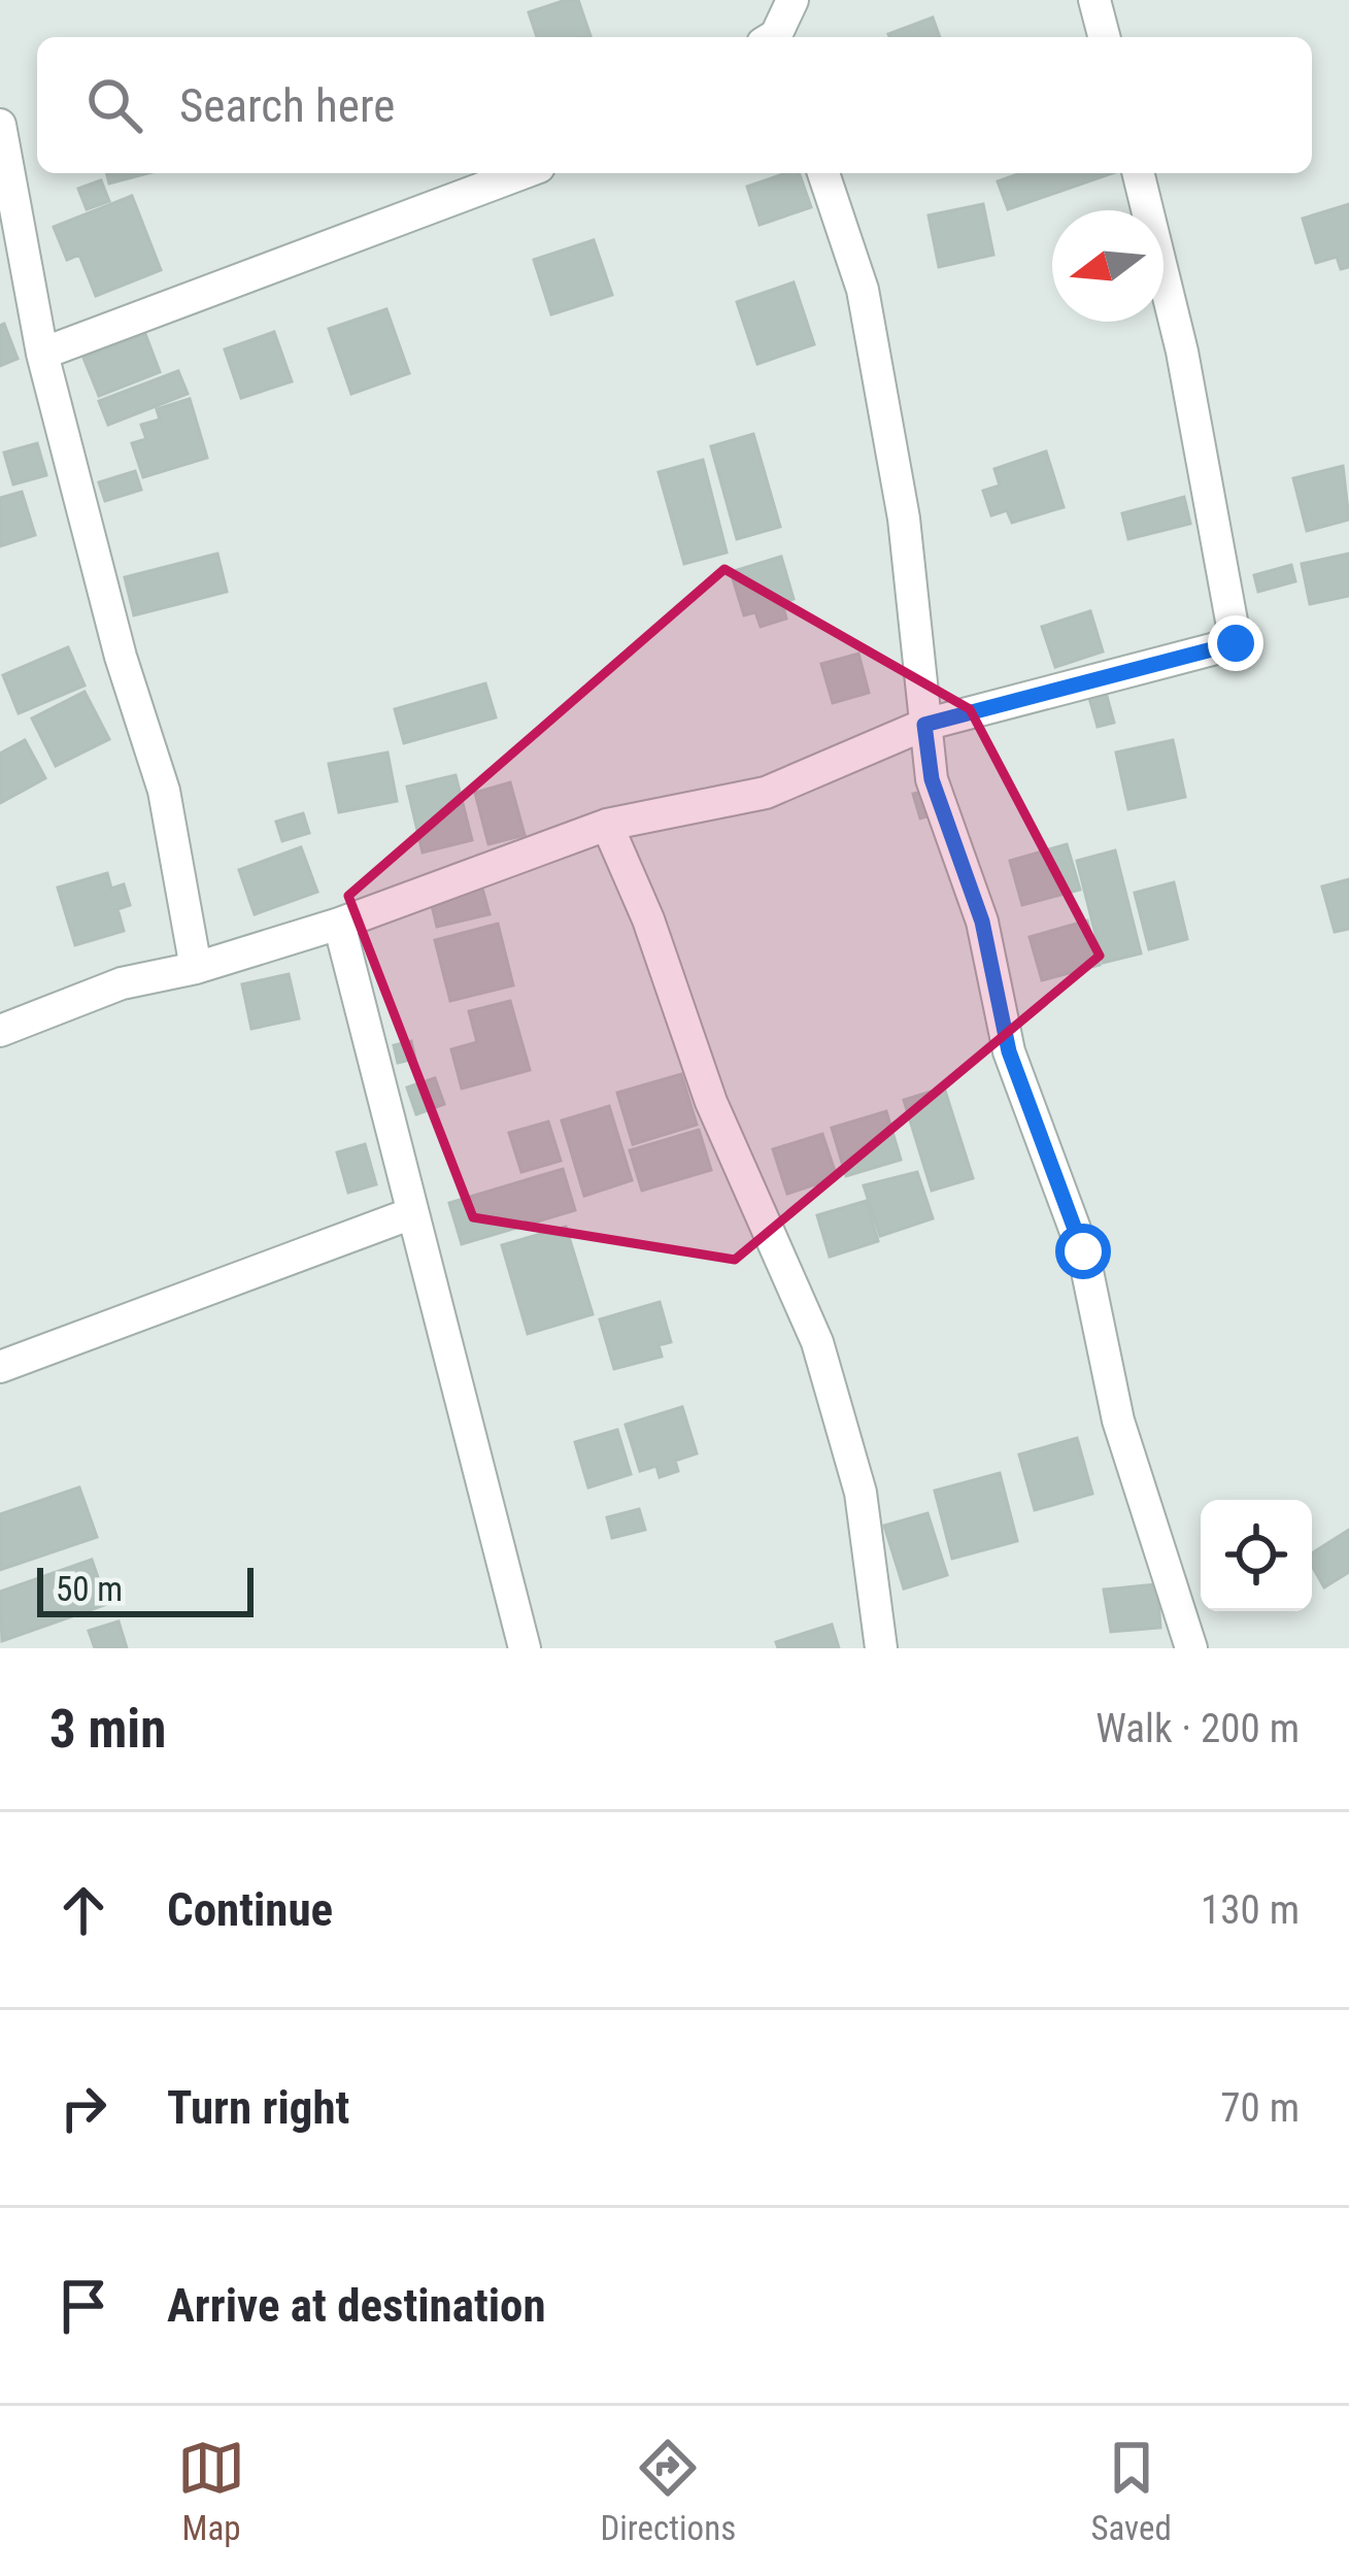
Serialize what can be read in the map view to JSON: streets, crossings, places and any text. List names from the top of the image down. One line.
{"scale_bar":"50 m","north":"left","page":{"search":"Search here","scale":"50 m","heading":["3 min","Walk · 200 m"],"list":[["Continue","130 m"],["Turn right","70 m"],"Arrive at destination"],"nav":["Map","Directions","Saved"]}}
